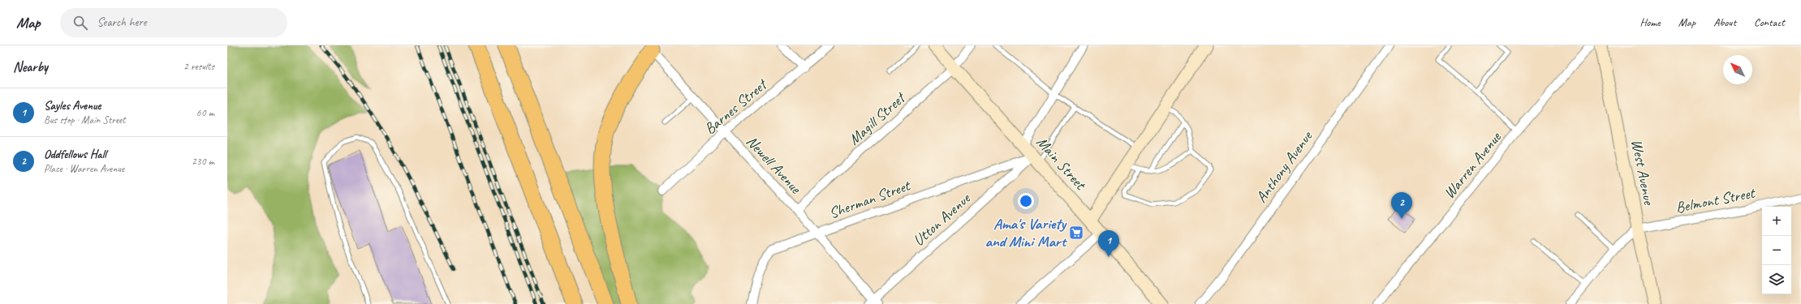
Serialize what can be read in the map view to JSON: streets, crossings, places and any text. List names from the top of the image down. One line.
{"streets":{"street":["Barnes Street","Magill Street","Main Street","Newell Avenue","Warren Avenue","Anthony Avenue","West Avenue","Sherman Street","Belmont Street","Utton Avenue"]},"crossings":[["Barnes Street","Newell Avenue"],["Magill Street","Main Street"],["Magill Street","Newell Avenue"],["Main Street","Sherman Street"],["Main Street","Utton Avenue"],["Newell Avenue","Sherman Street"],["Newell Avenue","Utton Avenue"],["West Avenue","Belmont Street"],["Sherman Street","Utton Avenue"]],"places":{"supermarket":["Ama's Variety and Mini Mart"]},"north":"top left","page":{"header":"Map","search":"Search here","nav":["Home","Map","About","Contact"],"heading":["Nearby","2 results"],"list":[{"mark":"1","name":"Sayles Avenue","note":"Bus stop · Main Street","value":"60 m"},{"mark":"2","name":"Oddfellows Hall","note":"Place · Warren Avenue","value":"230 m"}],"pins":["2","1"],"map_buttons":["+","−"]}}
